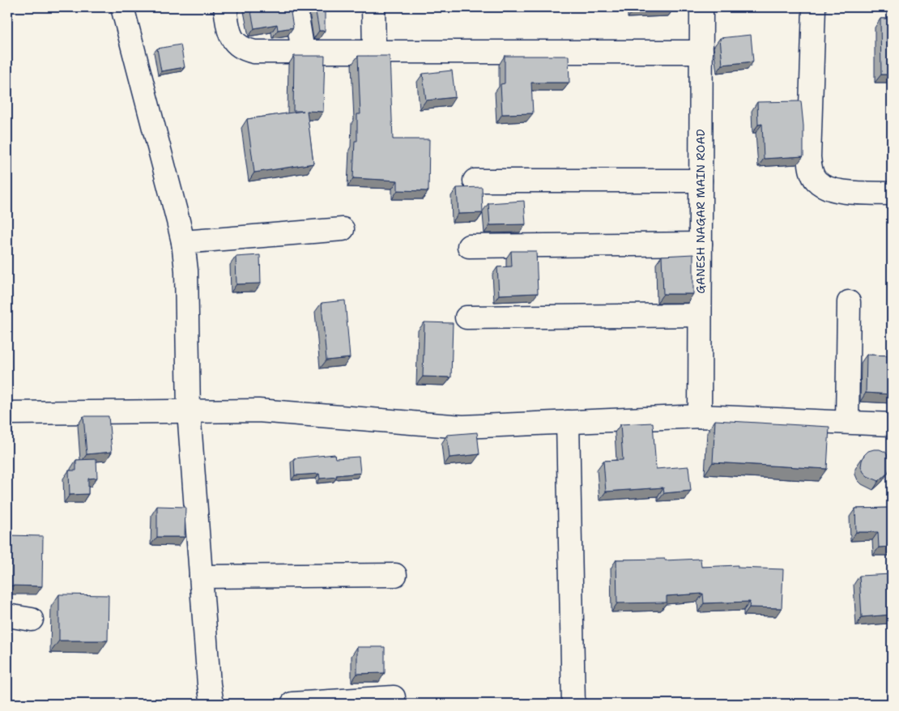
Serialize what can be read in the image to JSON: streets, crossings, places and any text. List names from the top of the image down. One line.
{"streets":{"street":["GANESH NAGAR MAIN ROAD"]}}
